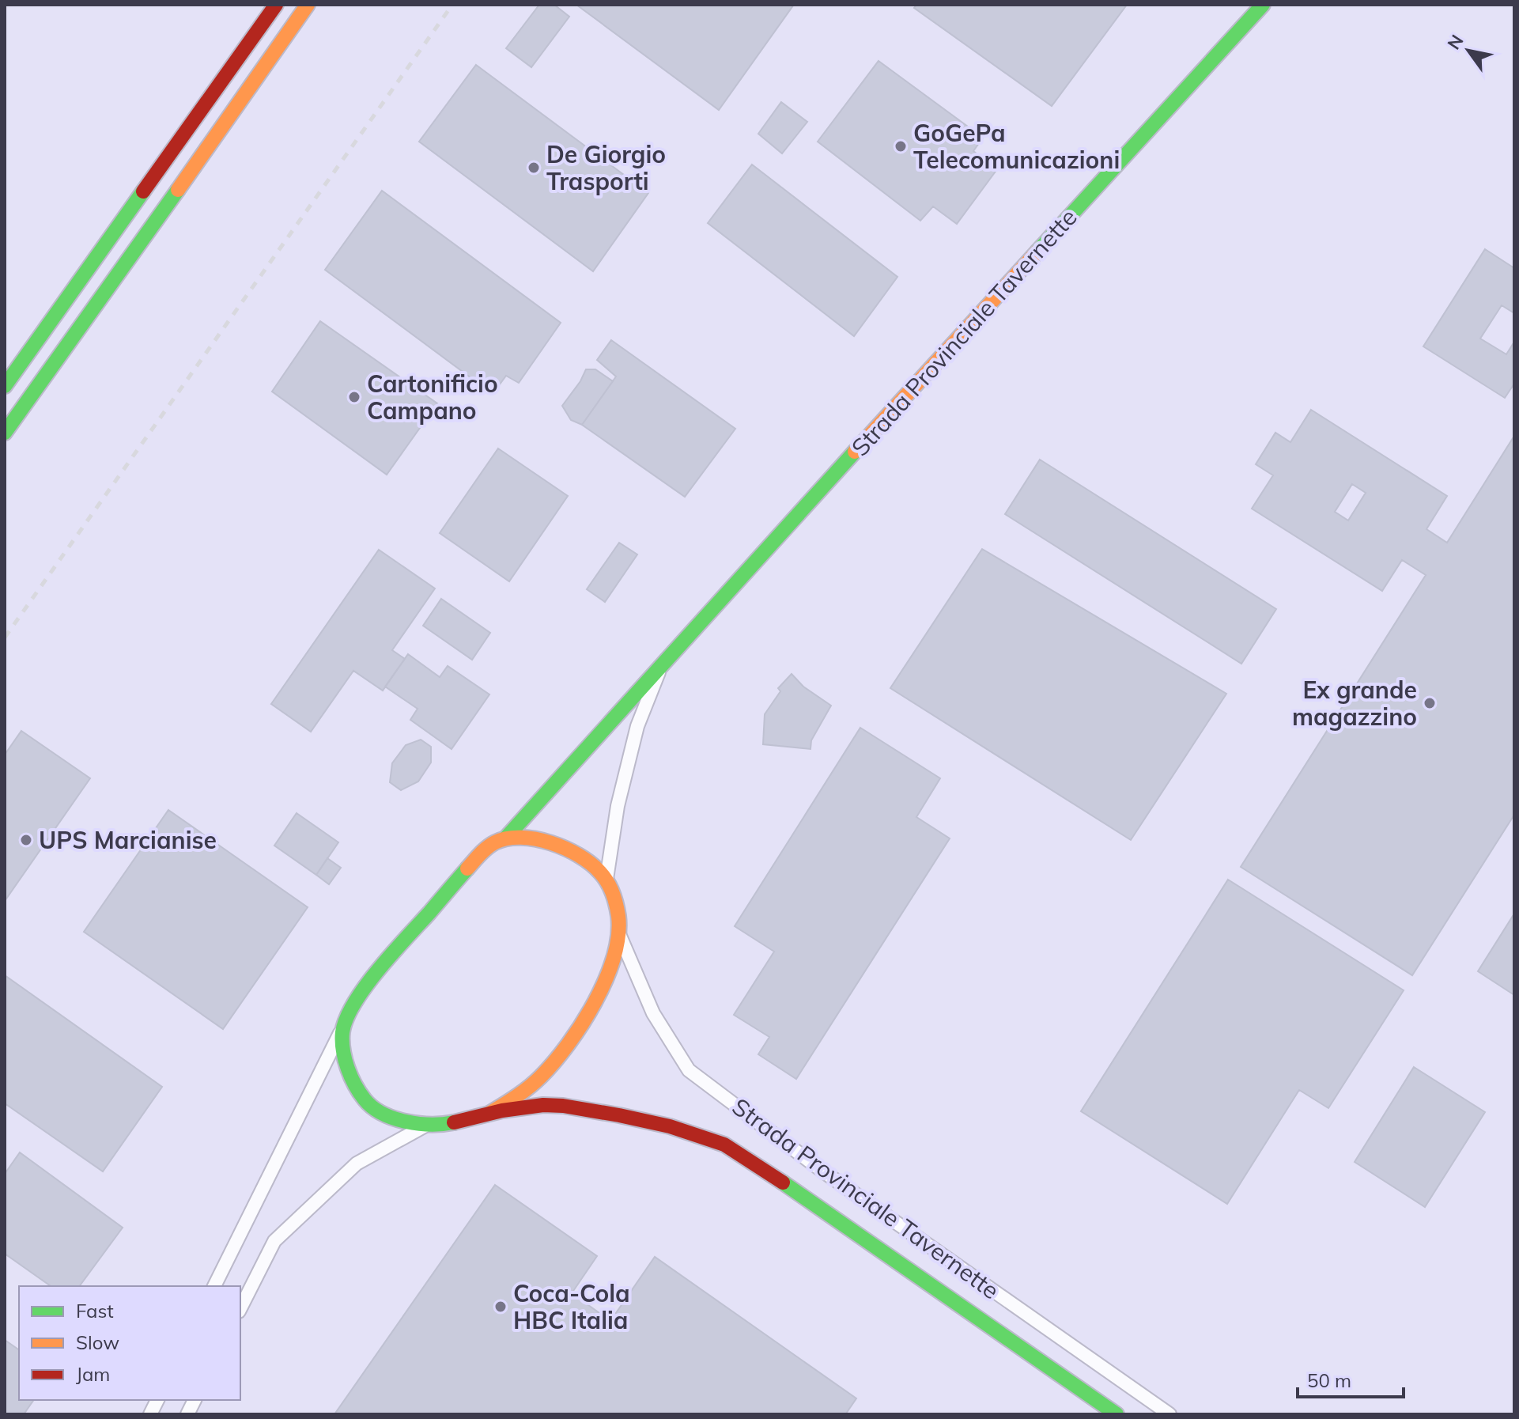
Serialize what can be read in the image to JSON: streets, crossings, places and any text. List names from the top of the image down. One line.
{"streets":{"main road":["Strada Provinciale Tavernette"]},"places":["GoGePa Telecomunicazioni","De Giorgio Trasporti","Cartonificio Campano","Ex grande magazzino","UPS Marcianise","Coca-Cola HBC Italia"],"legend":["Fast","Slow","Jam"],"scale_bar":"50 m","north":"top left"}
